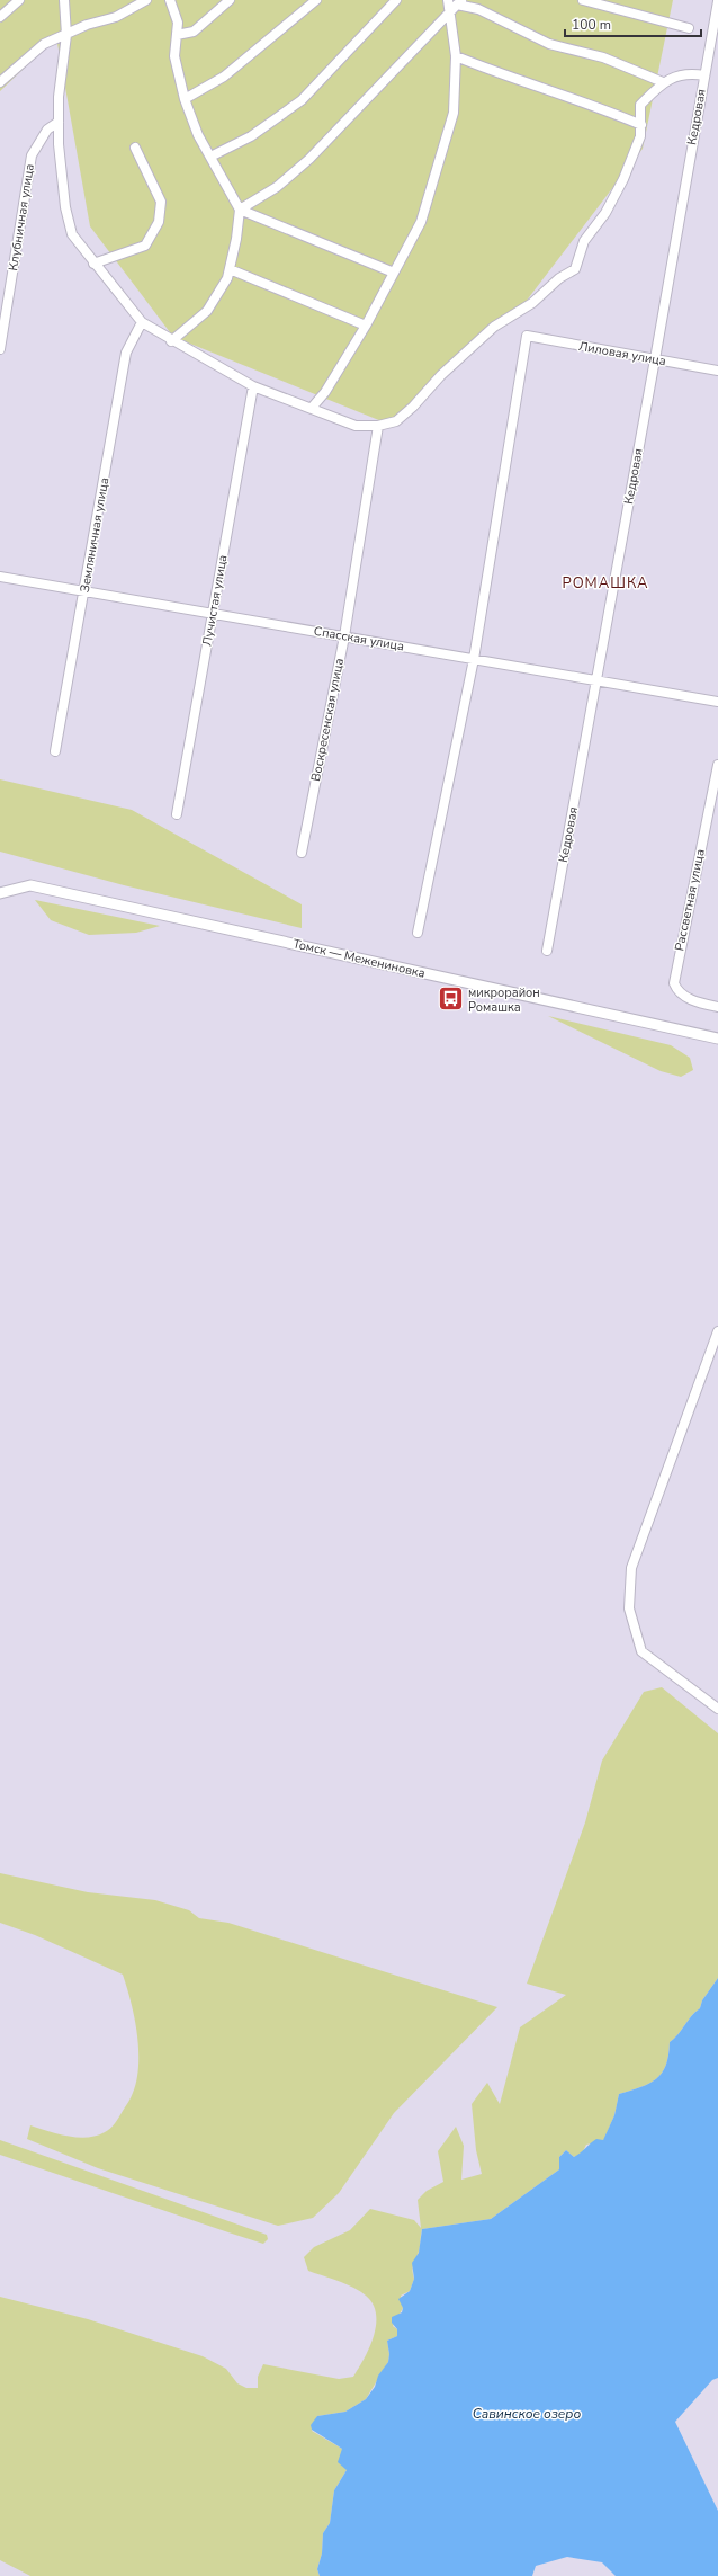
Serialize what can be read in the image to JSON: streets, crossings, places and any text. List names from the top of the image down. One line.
{"streets":{"street":["Кедровая","Клубничная улица","Лиловая улица","Земляничная улица","Лучистая улица","Спасская улица","Воскресенская улица","Рассветная улица","Томск — Межениновка"]},"crossings":[["Кедровая","Лиловая улица"],["Кедровая","Спасская улица"],["Лиловая улица","Спасская улица"],["Земляничная улица","Спасская улица"],["Лучистая улица","Спасская улица"],["Спасская улица","Воскресенская улица"]],"districts":["РОМАШКА"],"water":["Савинское озеро"],"places":{"bus stop":["микрорайон Ромашка"]},"scale_bar":"100 m"}
